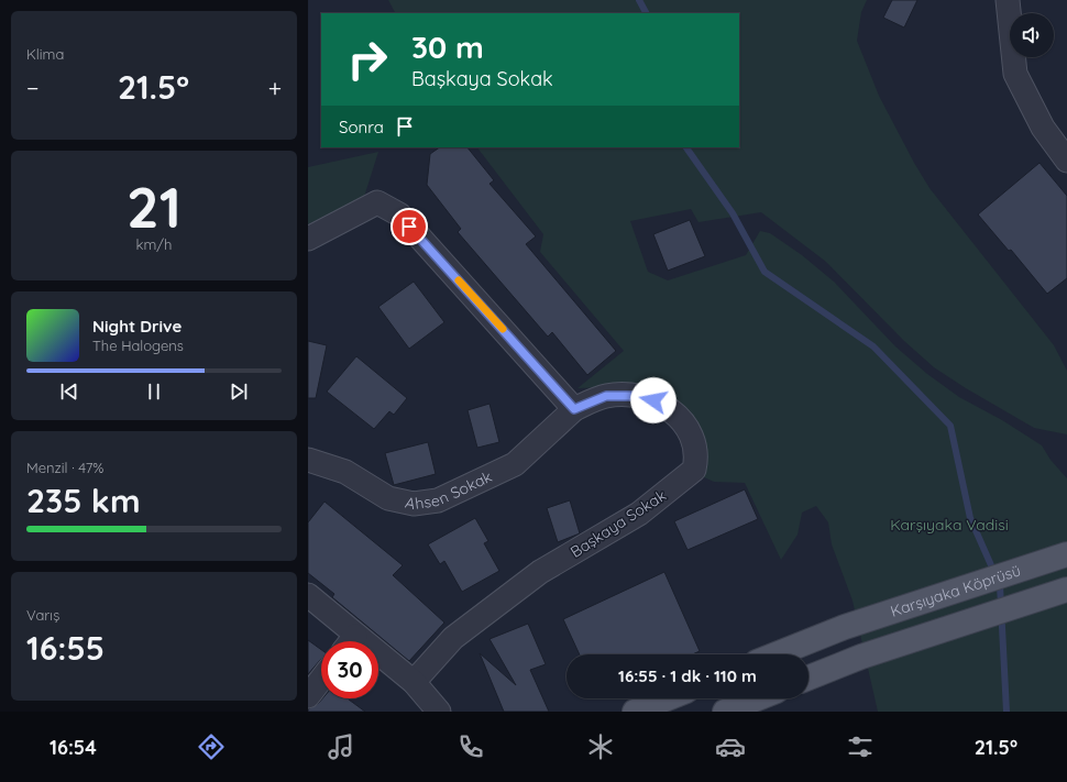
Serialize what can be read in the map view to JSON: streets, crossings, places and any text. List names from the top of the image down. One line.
{"streets":{"main road":["Karşıyaka Köprüsü"],"street":["Ahsen Sokak","Başkaya Sokak"]},"crossings":[["Ahsen Sokak","Başkaya Sokak"]],"parks":["Karşıyaka Vadisi"],"page":{"tile":["Klima",["21","km/h"],["Menzil · 47%","235 km"],["Varış","16:55"]],"turn":["30 m","Başkaya Sokak"],"heat":["−","21.5°","+"],"then":"Sonra","song":["Night Drive","The Halogens"],"limit":"30","trip":"16:55 · 1 dk · 110 m","tabs":["16:54","21.5°"]}}
